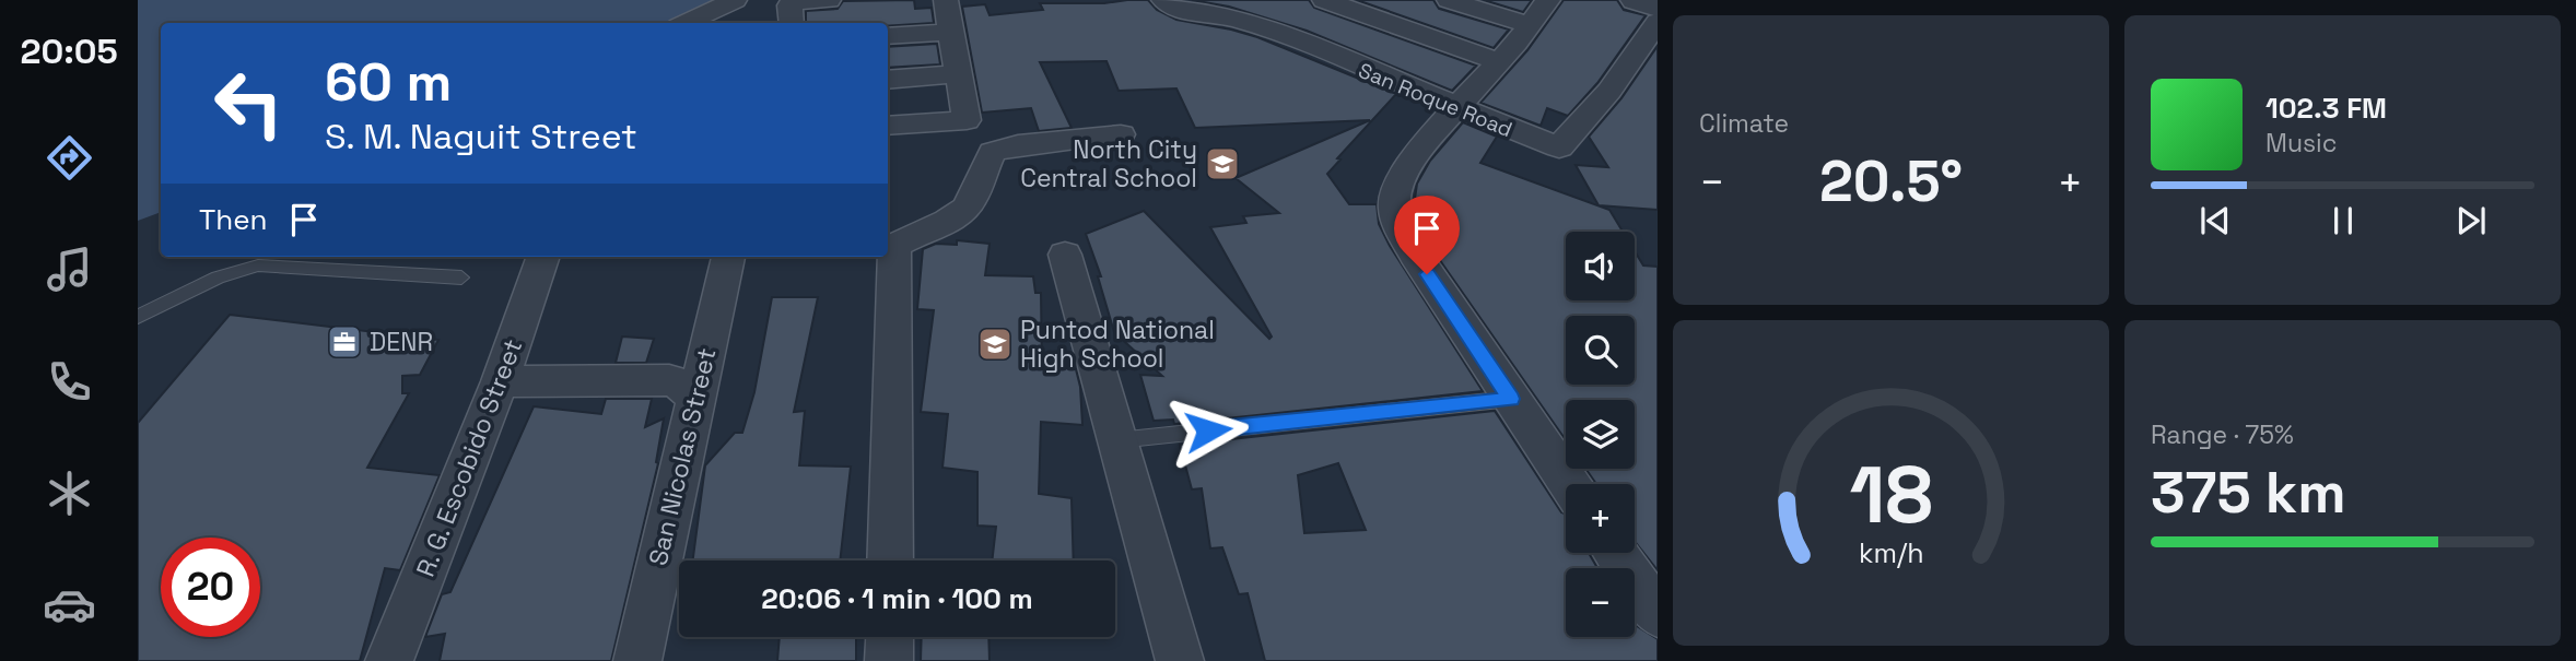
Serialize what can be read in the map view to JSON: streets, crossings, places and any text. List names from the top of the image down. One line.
{"streets":{"street":["San Roque Road","San Nicolas Street","R. G. Escobido Street"]},"places":{"school or university":["North City Central School","Puntod National High School"],"office":["DENR"]},"page":{"tabs":"20:05","tile":["Climate",["Range · 75%","375 km"]],"turn":["60 m","S. M. Naguit Street"],"song":["102.3 FM","Music"],"heat":["−","20.5°","+"],"then":"Then","map_buttons":["+","−"],"limit":"20","trip":"20:06 · 1 min · 100 m","gauge":["18","km/h"]}}
